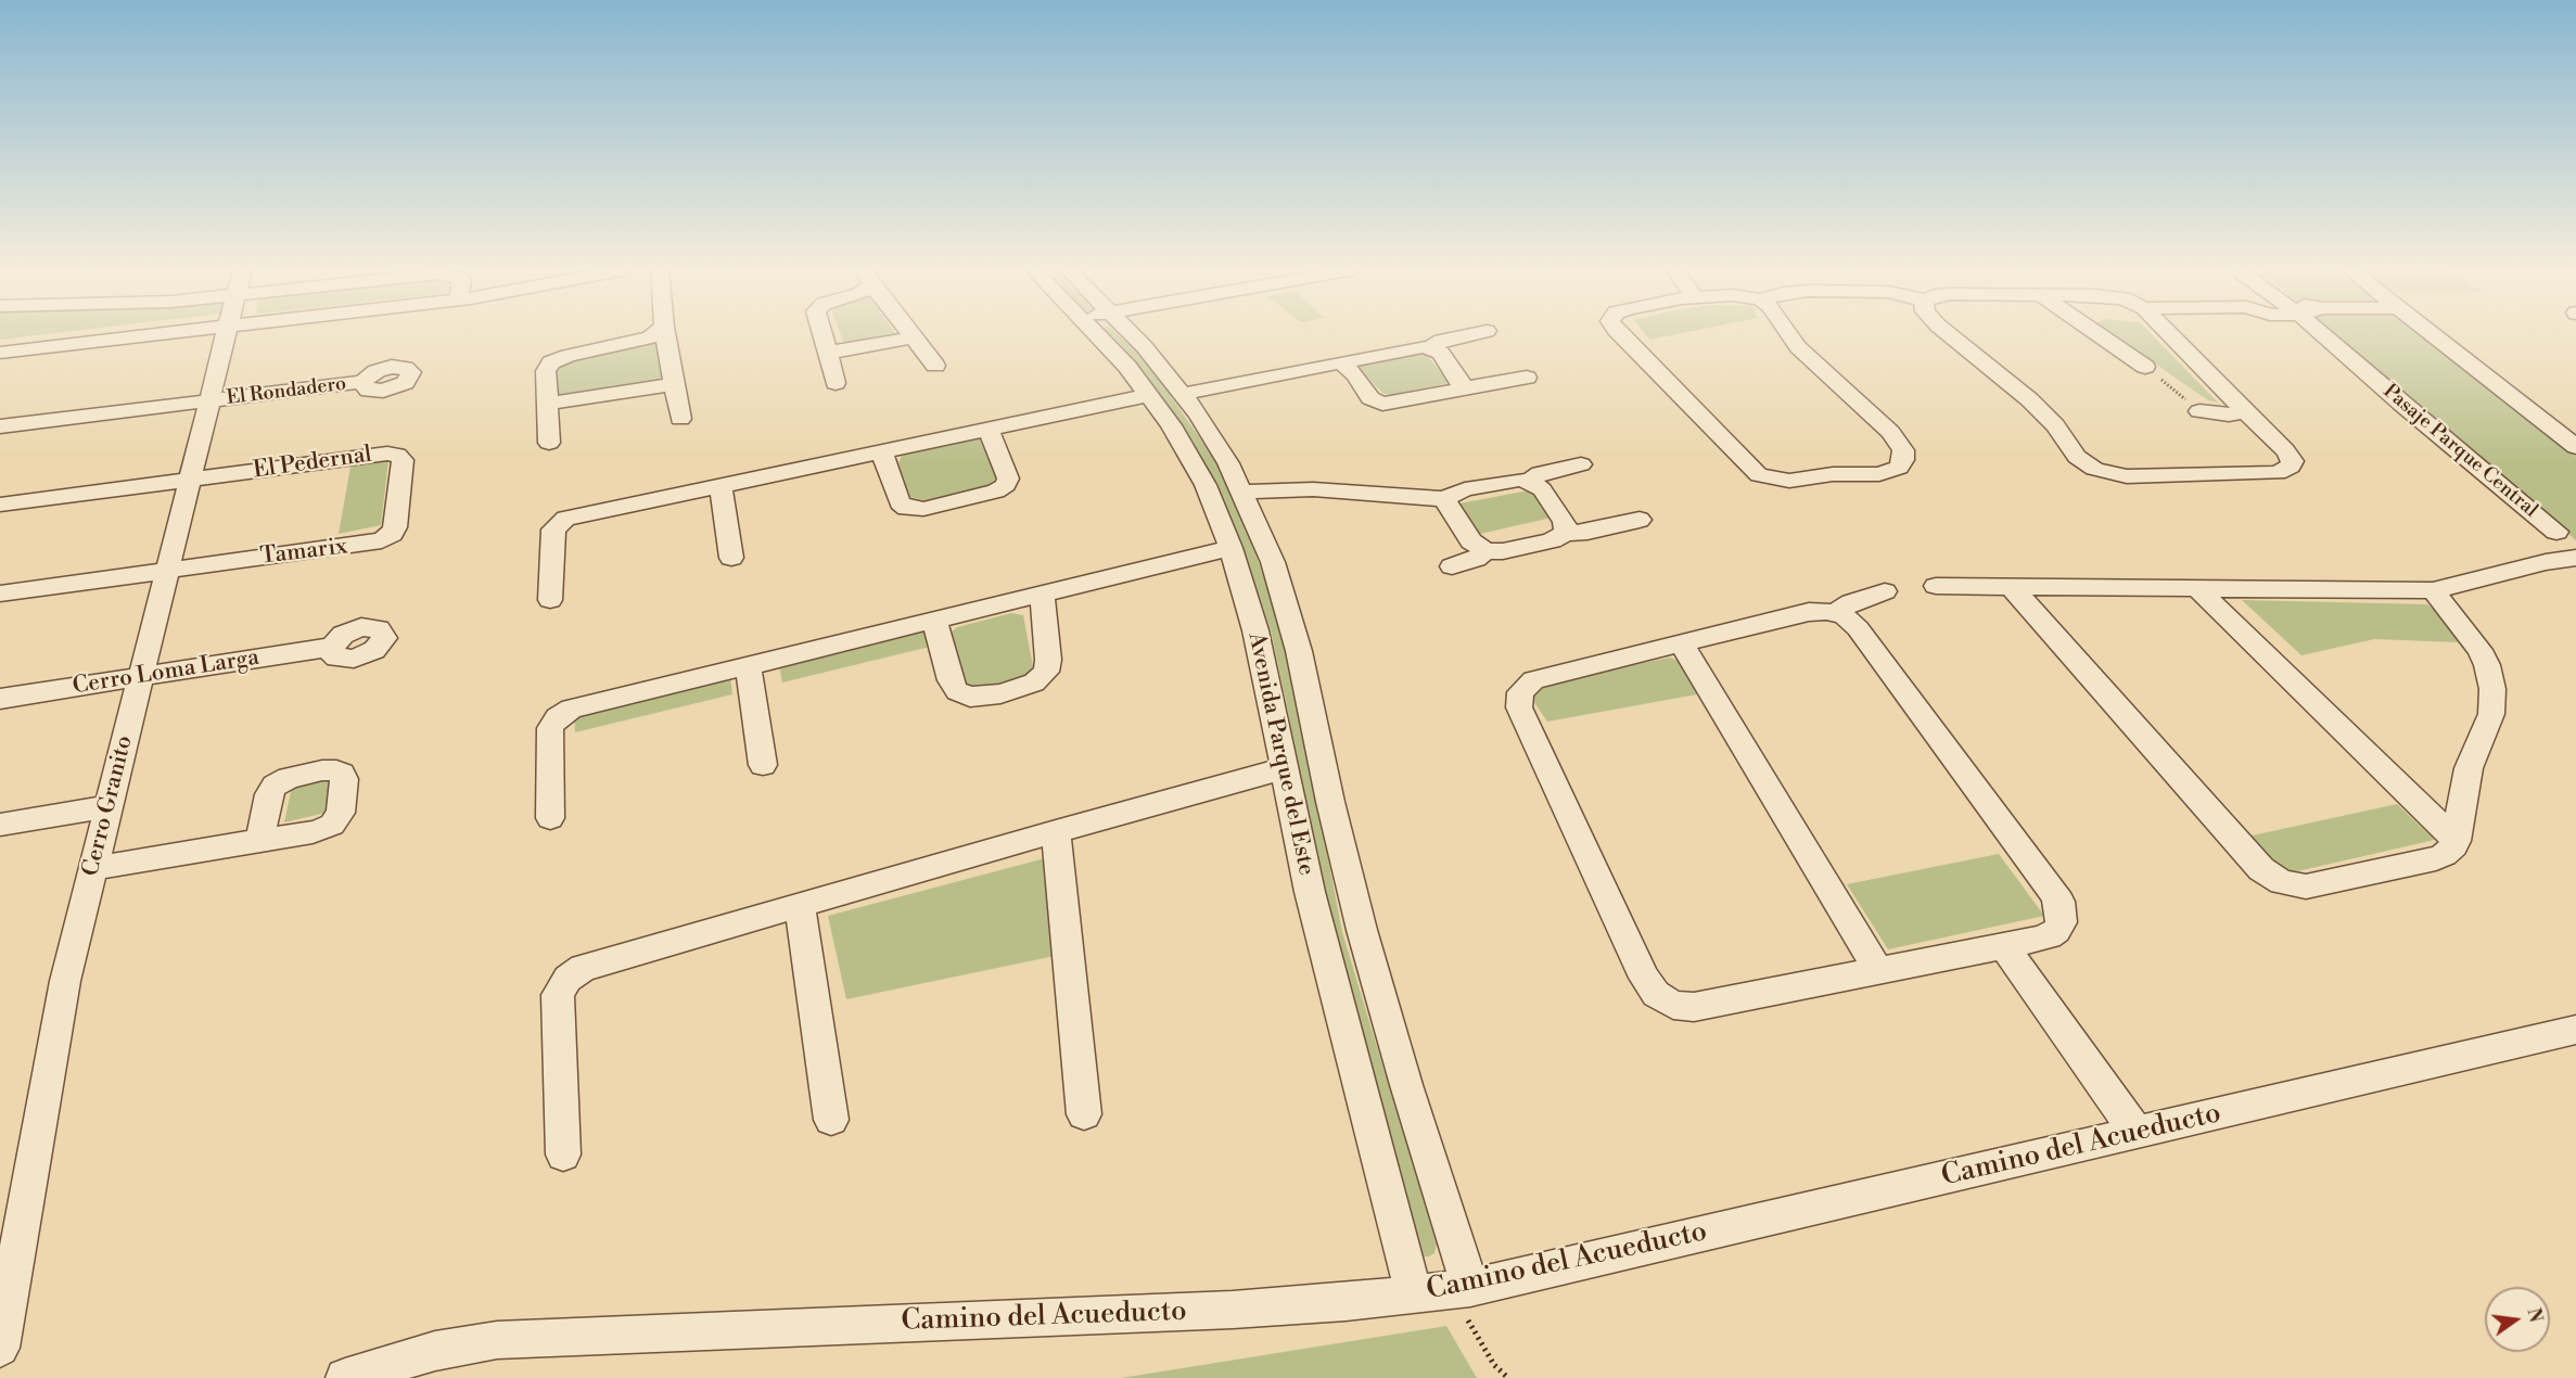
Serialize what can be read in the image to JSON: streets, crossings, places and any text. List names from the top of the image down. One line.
{"streets":{"street":["El Rondadero","Pasaje Parque Central","El Pedernal","Tamarix","Cerro Loma Larga","Avenida Parque del Este","Cerro Granito","Camino del Acueducto"]},"crossings":[["El Rondadero","Cerro Granito"],["El Pedernal","Tamarix"],["El Pedernal","Cerro Granito"],["Tamarix","Cerro Granito"],["Cerro Loma Larga","Cerro Granito"],["Avenida Parque del Este","Camino del Acueducto"]],"north":"right"}
